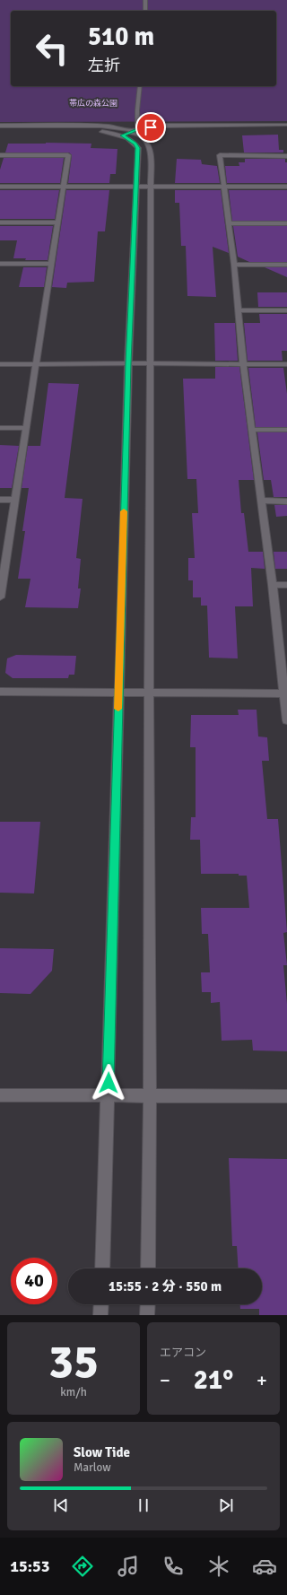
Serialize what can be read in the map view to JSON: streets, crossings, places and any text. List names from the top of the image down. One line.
{"parks":["帯広の森公園"],"page":{"turn":["510 m","左折"],"limit":"40","trip":"15:55 · 2 分 · 550 m","tile":[["35","km/h"],"エアコン"],"heat":["−","21°","+"],"song":["Slow Tide","Marlow"],"tabs":"15:53"}}
